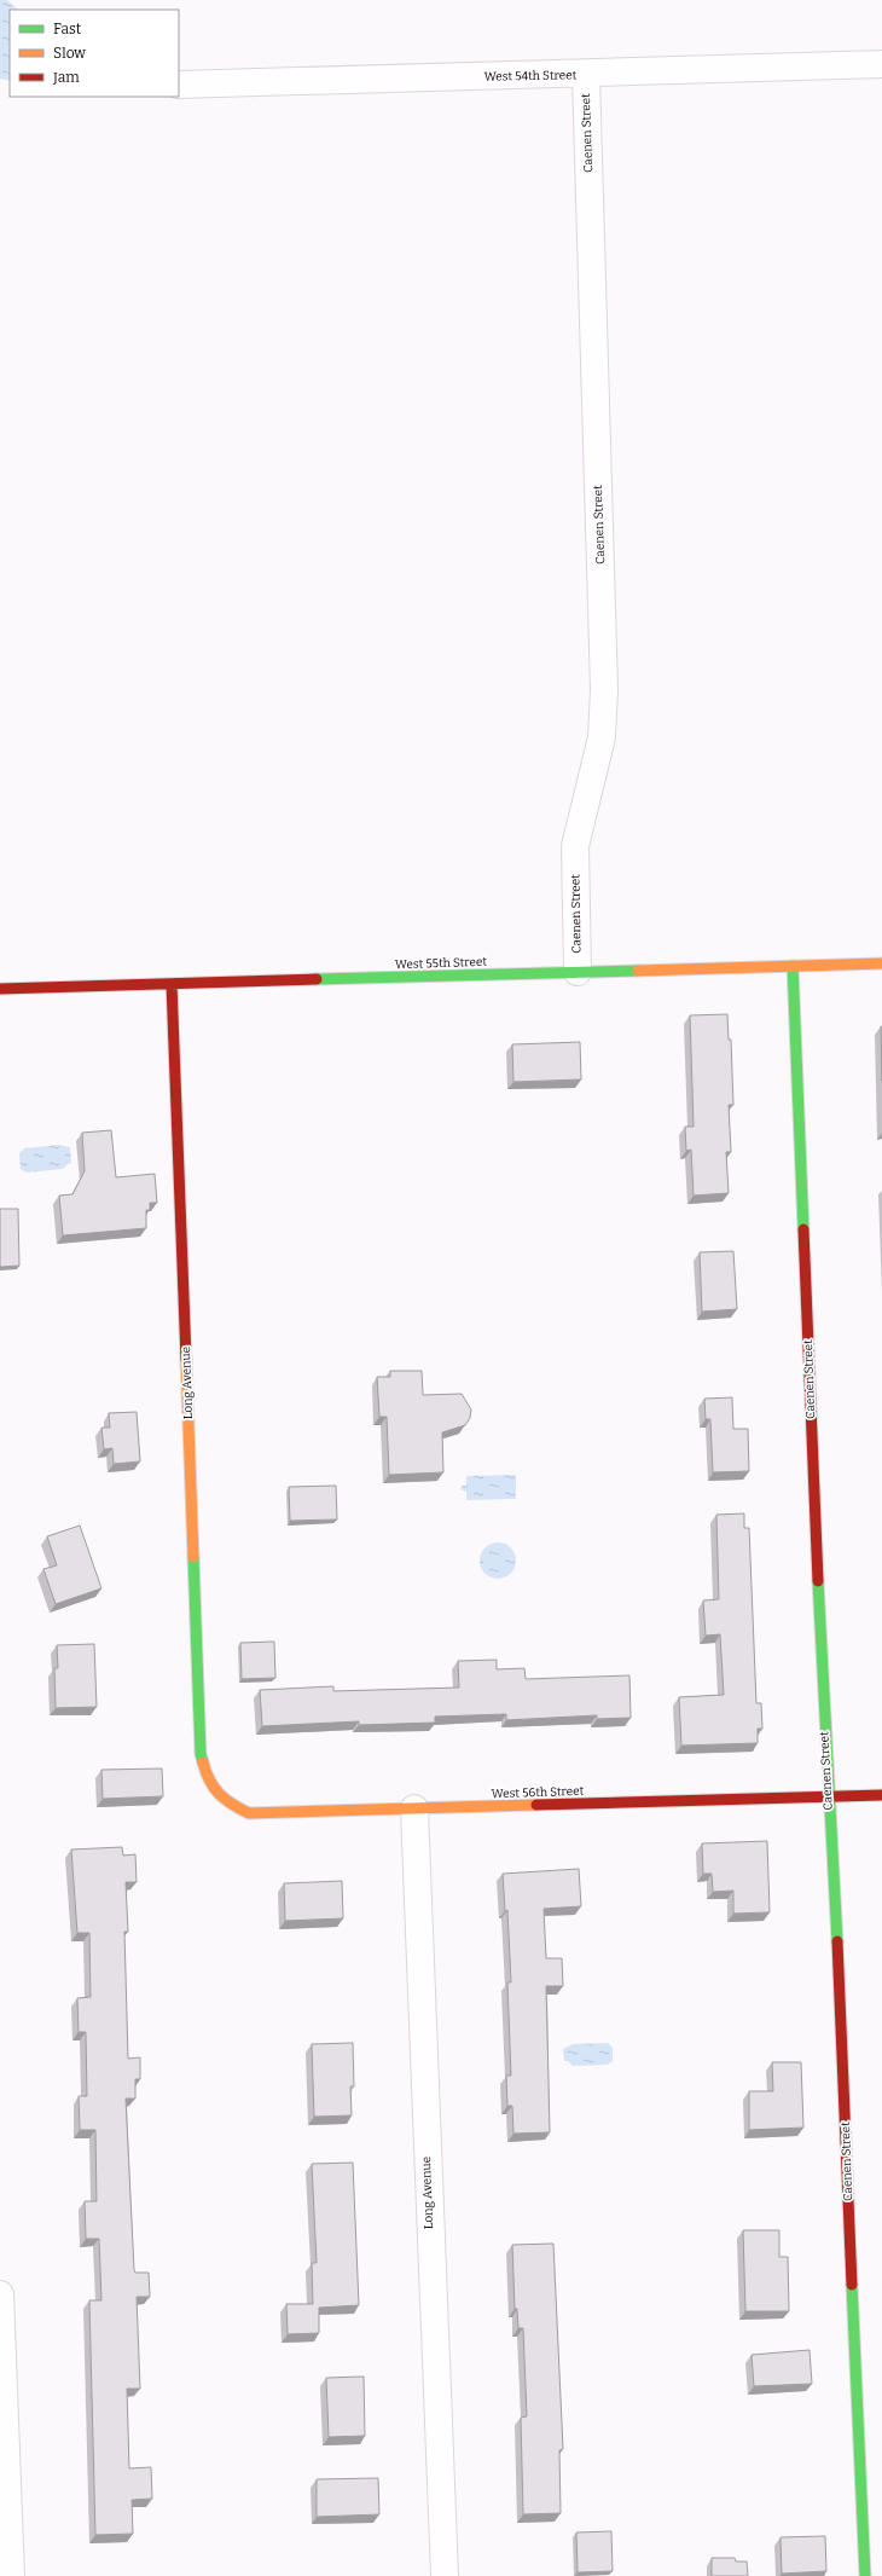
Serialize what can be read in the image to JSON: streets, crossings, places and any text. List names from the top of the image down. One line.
{"streets":{"street":["West 54th Street","Caenen Street","West 55th Street","Long Avenue","West 56th Street"]},"crossings":[["West 54th Street","Caenen Street"],["Caenen Street","West 55th Street"],["Caenen Street","West 56th Street"],["West 55th Street","Long Avenue"],["Long Avenue","West 56th Street"]],"legend":["Fast","Slow","Jam"]}
